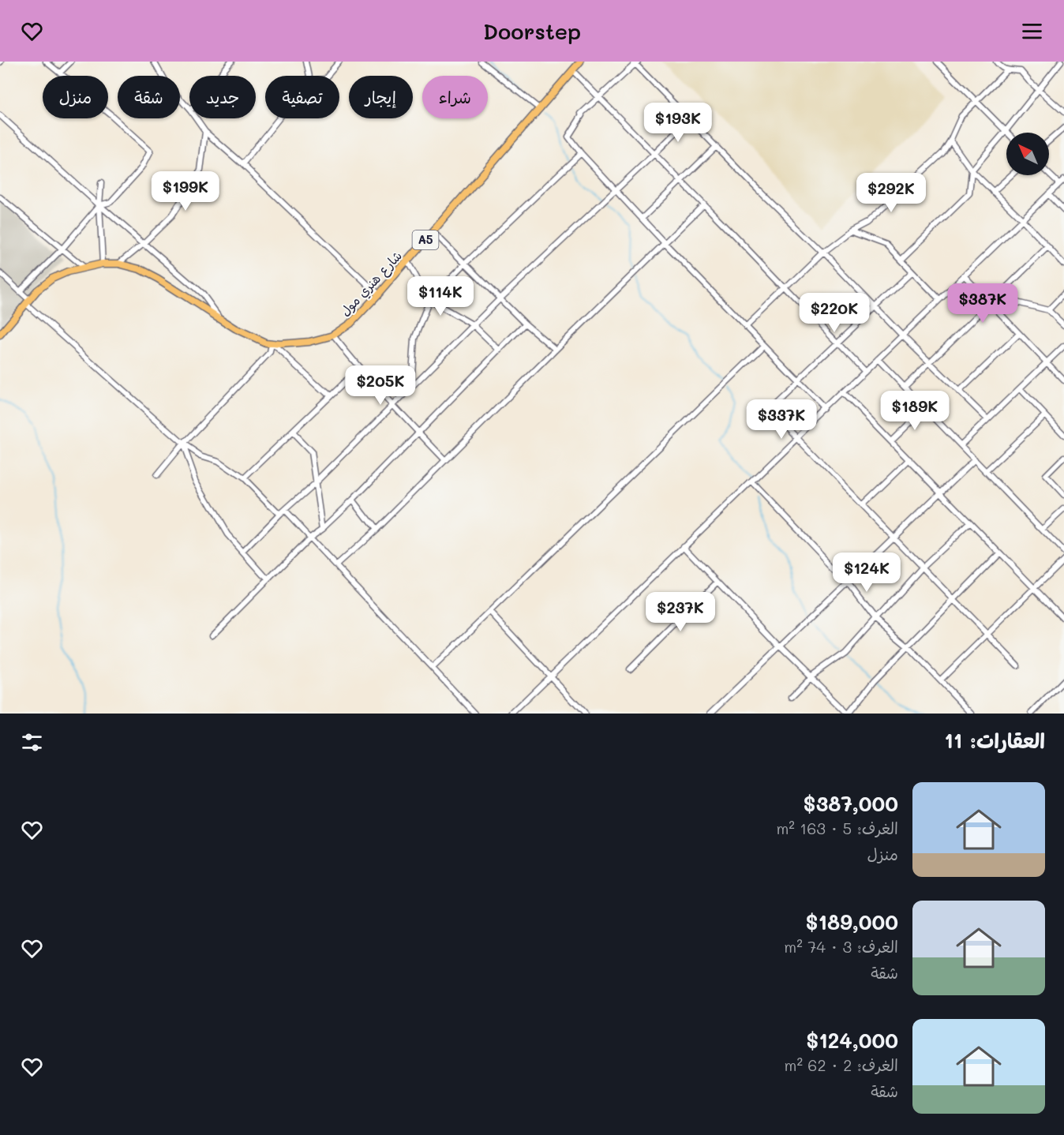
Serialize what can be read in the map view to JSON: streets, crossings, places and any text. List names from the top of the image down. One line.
{"streets":{"highway":["A5","شارع هنري مول"]},"north":"top left","page":{"header":"Doorstep","chip":["شراء","إيجار","تصفية","جديد","شقة","منزل"],"price":["$193K","$199K","$292K","$114K","$387K","$220K","$205K","$189K","$337K","$124K","$237K"],"heading":"العقارات: 11","list":[{"name":"$387,000","note":"الغرف: 5 · 163 m² · منزل"},{"name":"$189,000","note":"الغرف: 3 · 74 m² · شقة"},{"name":"$124,000","note":"الغرف: 2 · 62 m² · شقة"}]}}
